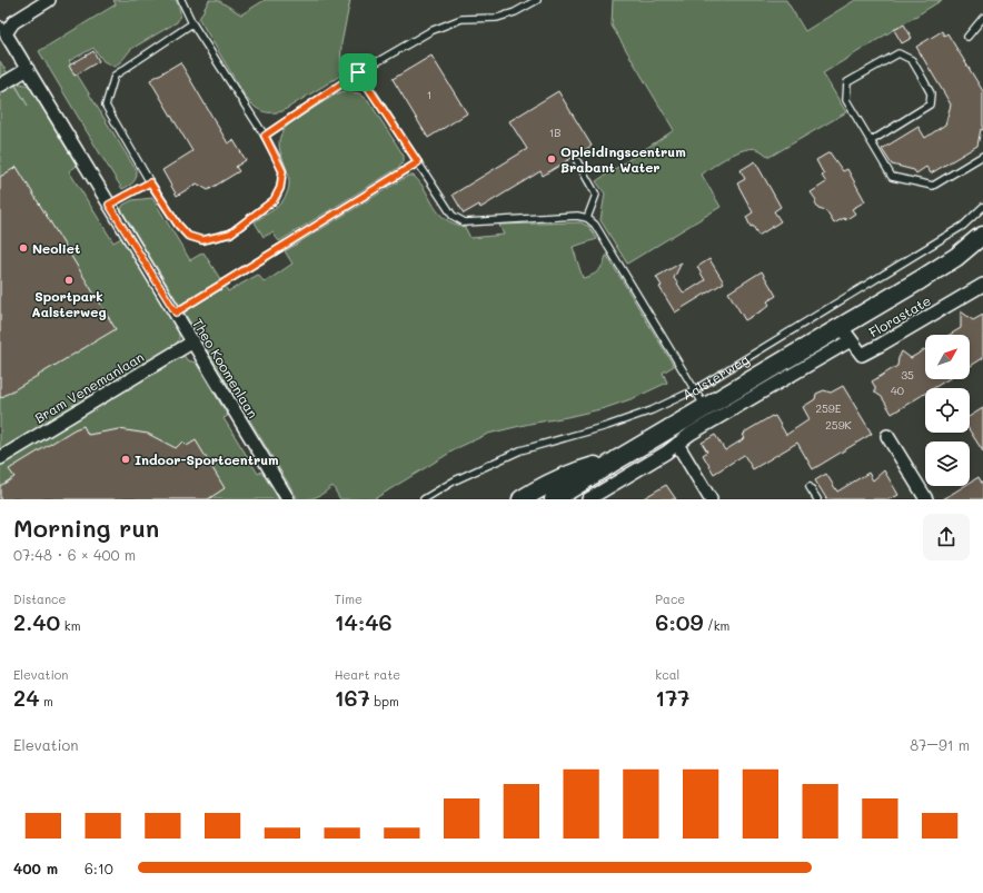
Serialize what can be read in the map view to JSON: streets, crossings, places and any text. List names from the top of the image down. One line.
{"streets":{"main road":["Aalsterweg"],"street":["Florastate","Theo Koomenlaan","Bram Venemanlaan"]},"crossings":[["Florastate","Aalsterweg"],["Theo Koomenlaan","Bram Venemanlaan"]],"places":["Opleidingscentrum Brabant Water","Neoliet","Sportpark Aalsterweg","Indoor-Sportcentrum"],"house_numbers":["1","1B","35","40","259E","259K"],"north":"top right","page":{"heading":["Morning run","07:48 · 6 × 400 m"],"stats":[["Distance","2.40 km"],["Time","14:46"],["Pace","6:09 /km"],["Elevation","24 m"],["Heart rate","167 bpm"],["kcal","177"]],"chart":["Elevation","87–91 m"],"list":[{"name":"400 m","note":"6:10"}]}}
